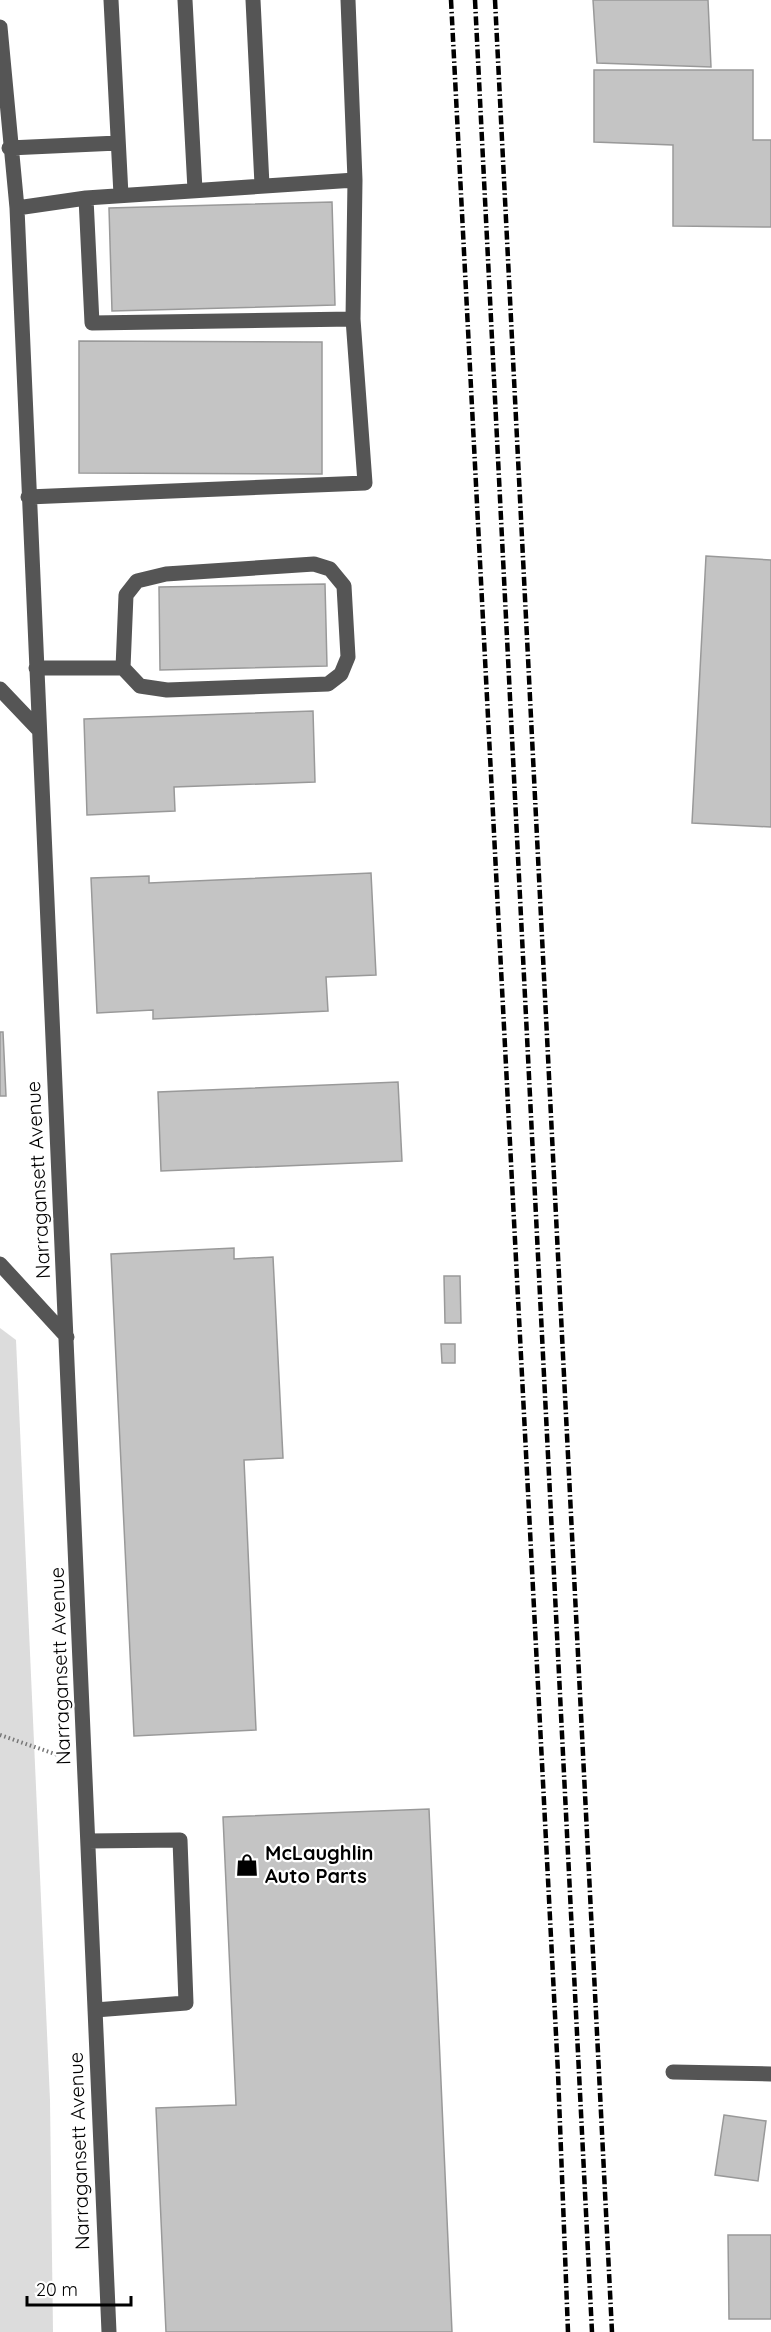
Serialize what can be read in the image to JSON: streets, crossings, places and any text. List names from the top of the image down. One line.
{"streets":{"street":["Narragansett Avenue"]},"places":{"shop":["McLaughlin Auto Parts"]},"scale_bar":"20 m"}
